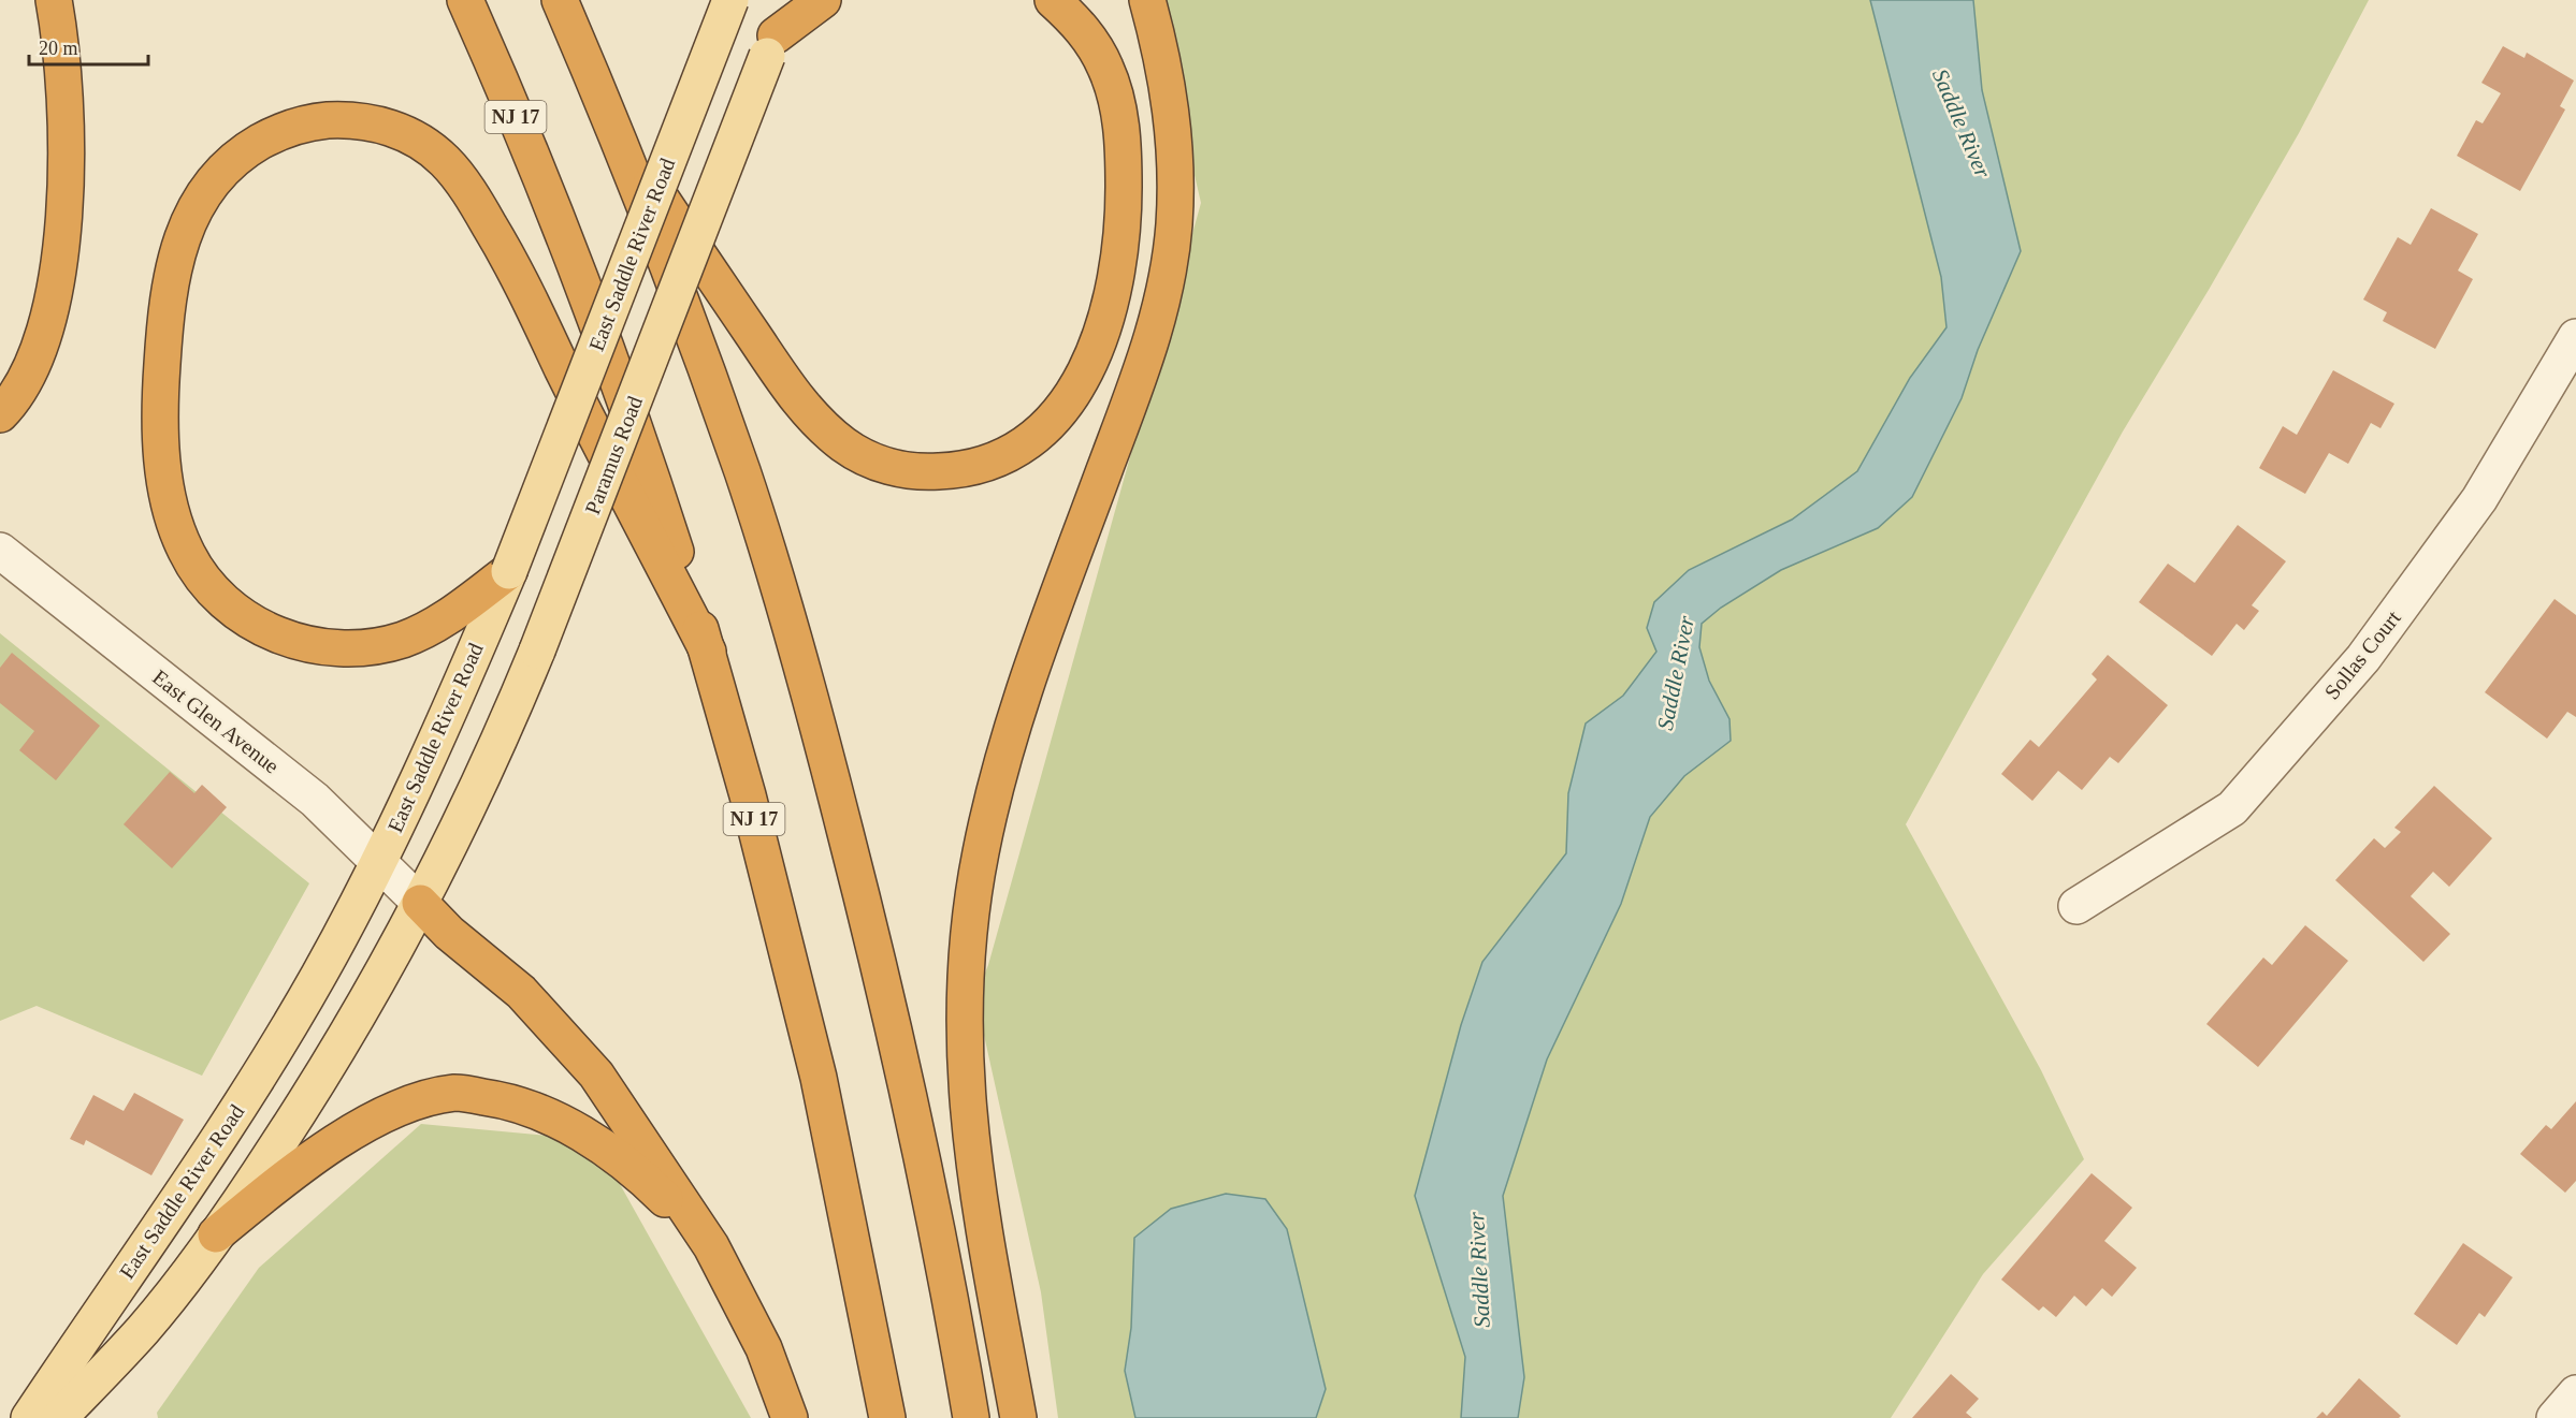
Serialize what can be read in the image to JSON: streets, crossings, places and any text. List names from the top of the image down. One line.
{"streets":{"highway":["NJ 17"],"main road":["East Saddle River Road","Paramus Road"],"street":["Sollas Court","East Glen Avenue"]},"crossings":[["East Saddle River Road","East Glen Avenue"],["Paramus Road","East Glen Avenue"]],"water":["Saddle River"],"scale_bar":"20 m"}
